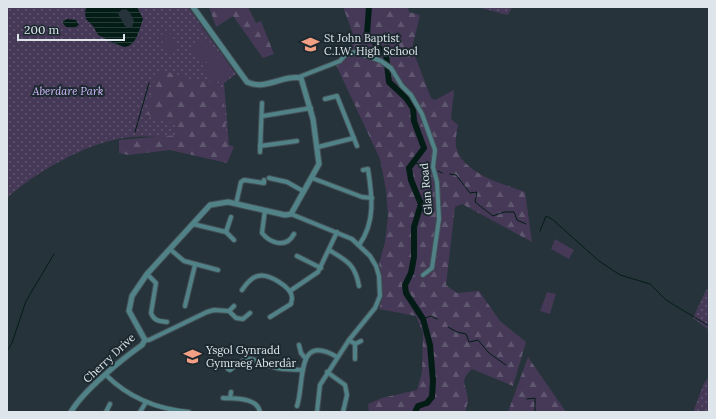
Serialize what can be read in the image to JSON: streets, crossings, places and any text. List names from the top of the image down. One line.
{"streets":{"street":["Glan Road","Cherry Drive"]},"parks":["Aberdare Park"],"places":{"school or university":["St John Baptist C.I.W. High School","Ysgol Gynradd Gymraeg Aberdâr"]},"scale_bar":"200 m"}
